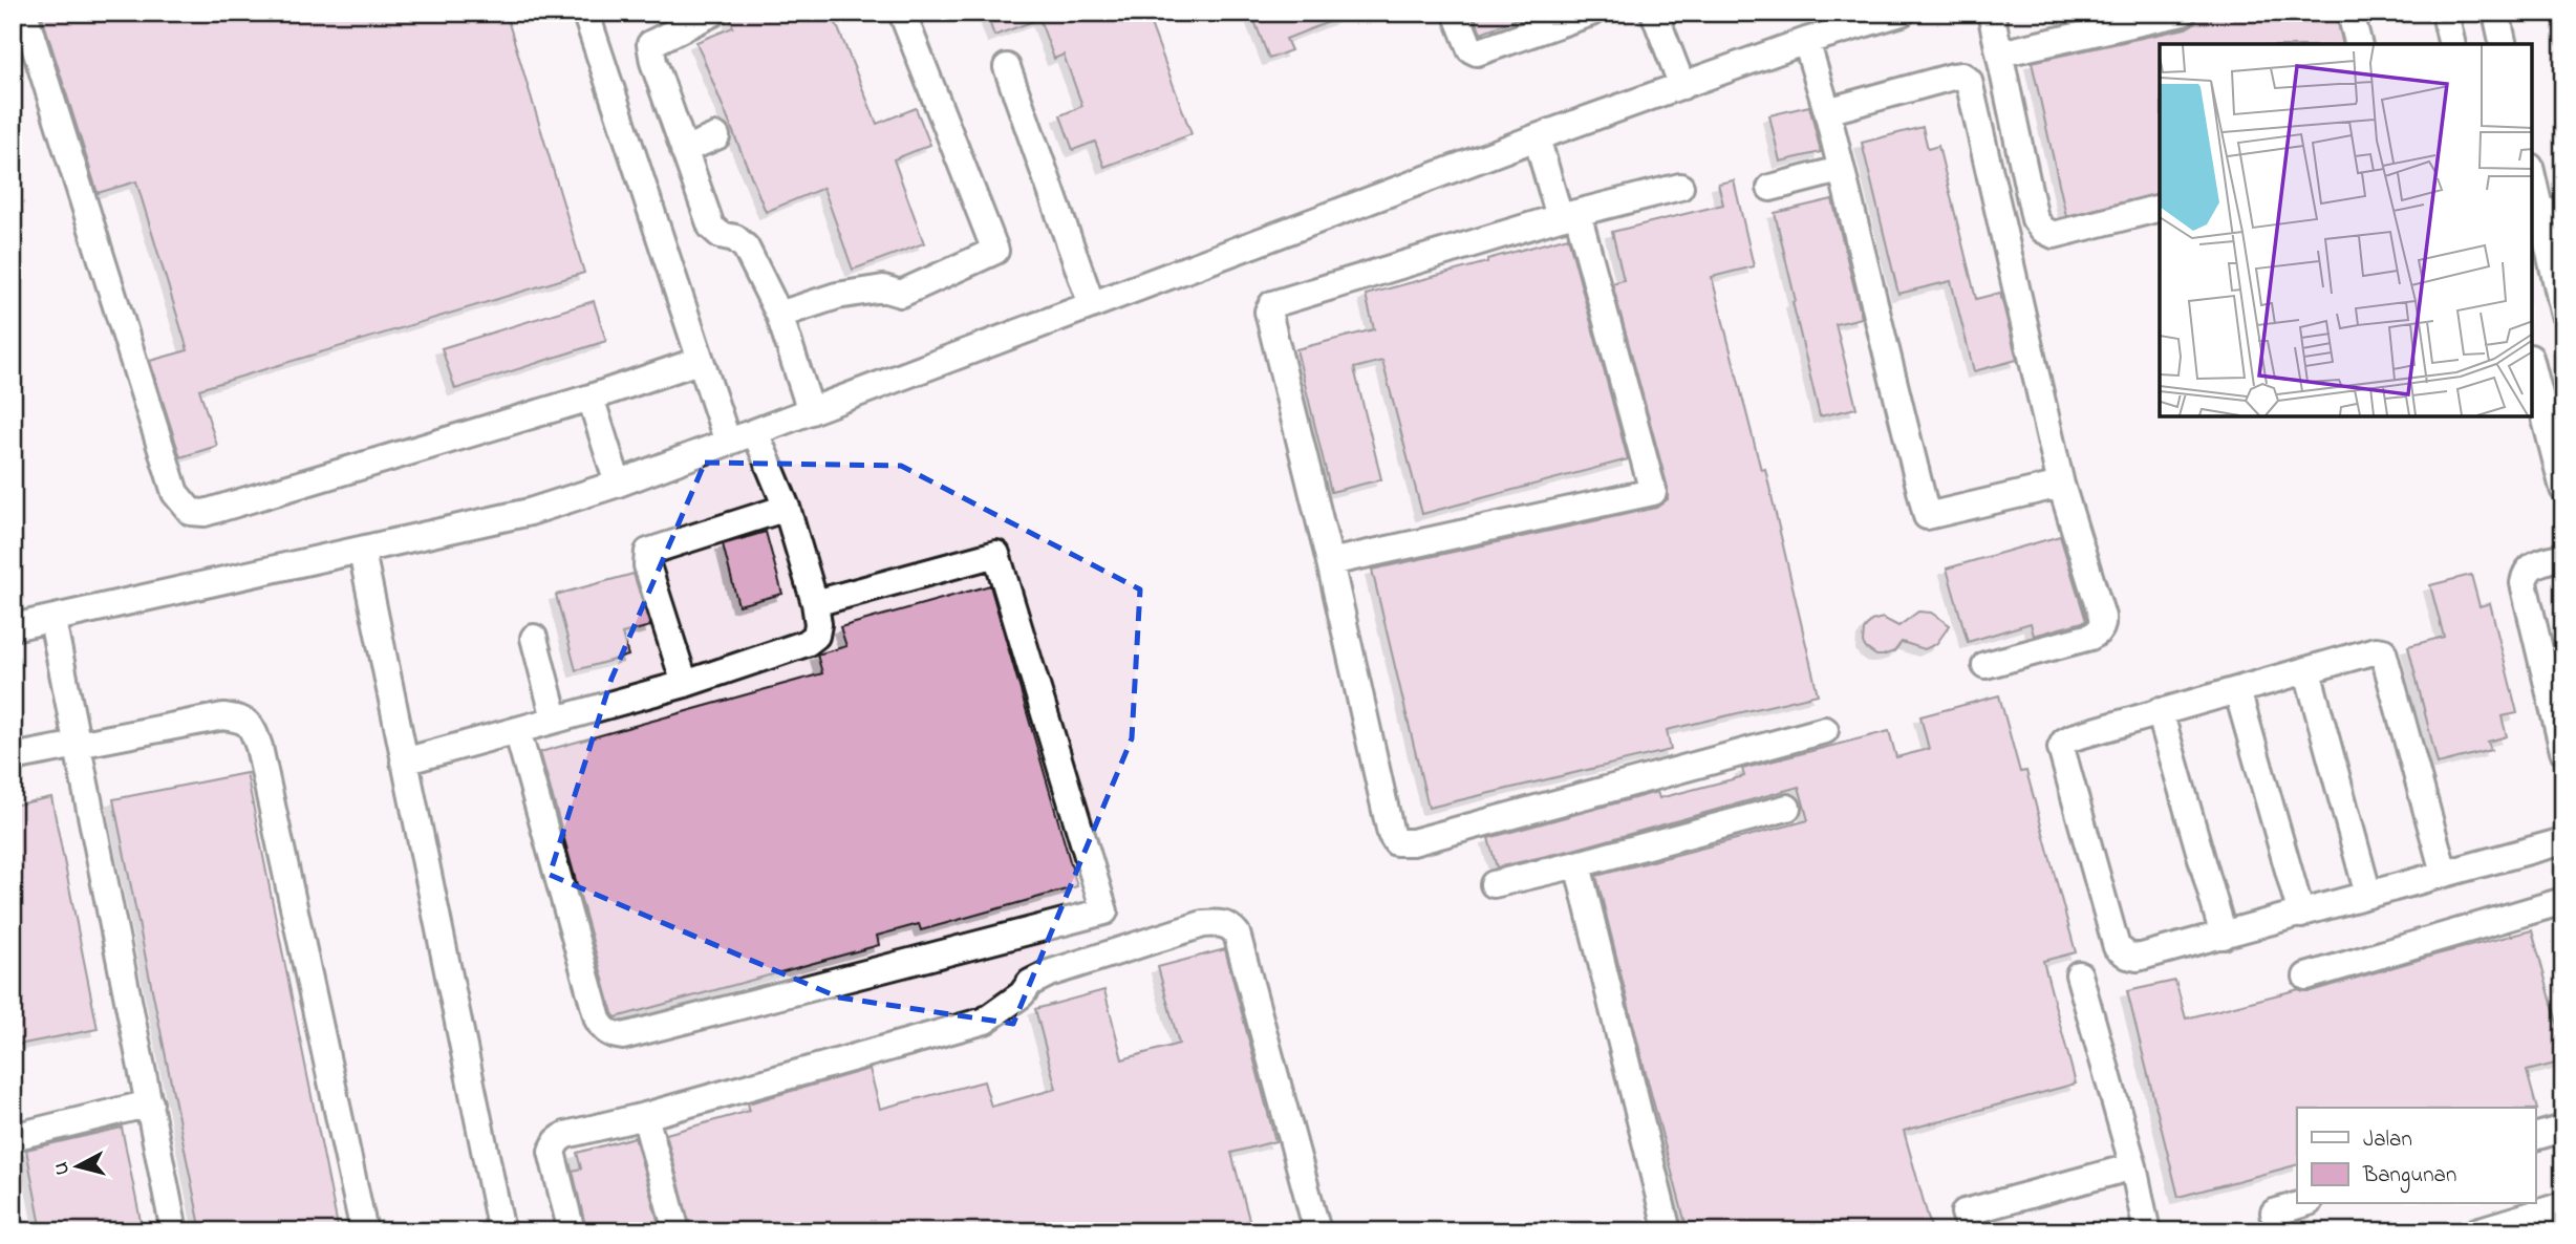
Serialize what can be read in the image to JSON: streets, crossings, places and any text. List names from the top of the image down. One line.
{"legend":["Jalan","Bangunan"],"north":"left"}
